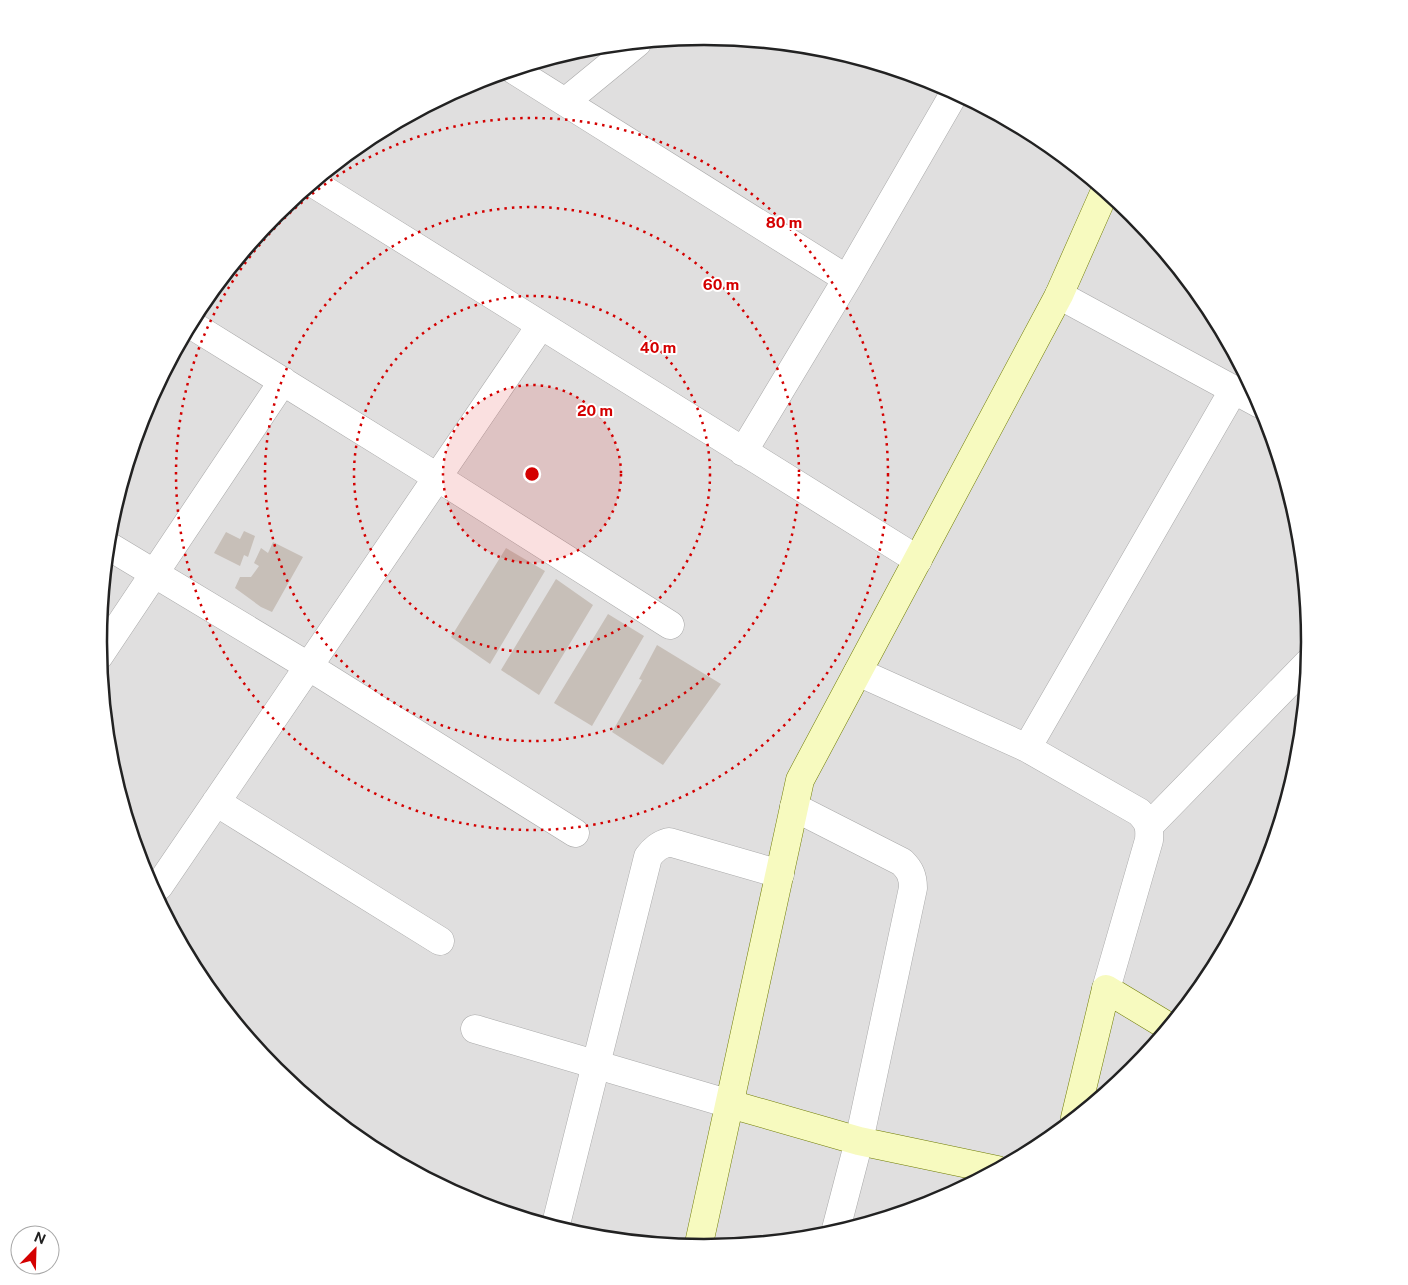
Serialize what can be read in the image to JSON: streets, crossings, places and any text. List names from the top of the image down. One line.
{"north":"top right","rings":["80 m","60 m","40 m","20 m"]}
